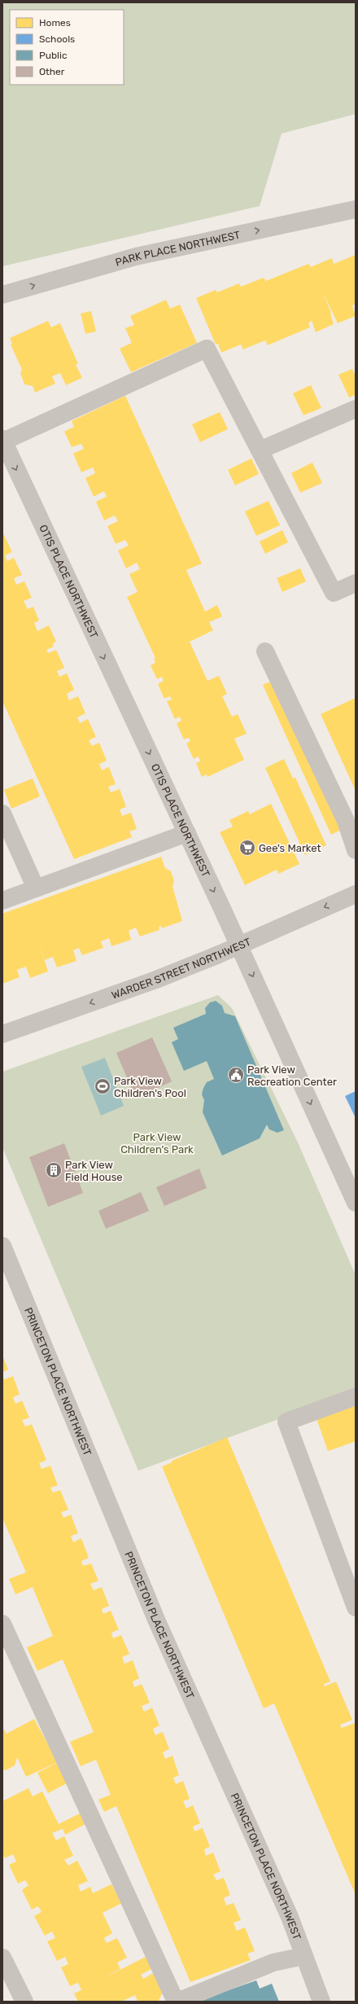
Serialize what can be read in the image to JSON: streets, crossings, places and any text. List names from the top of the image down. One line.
{"streets":{"street":["PARK PLACE NORTHWEST","OTIS PLACE NORTHWEST","WARDER STREET NORTHWEST","PRINCETON PLACE NORTHWEST"]},"crossings":[["OTIS PLACE NORTHWEST","WARDER STREET NORTHWEST"]],"one_way":["PARK PLACE NORTHWEST"],"parks":["Park View Children's Park"],"places":{"supermarket":["Gee's Market"],"public building":["Park View Recreation Center"],"sports":["Park View Children's Pool"],"building":["Park View Field House"]},"legend":["Homes","Schools","Public","Other"]}
